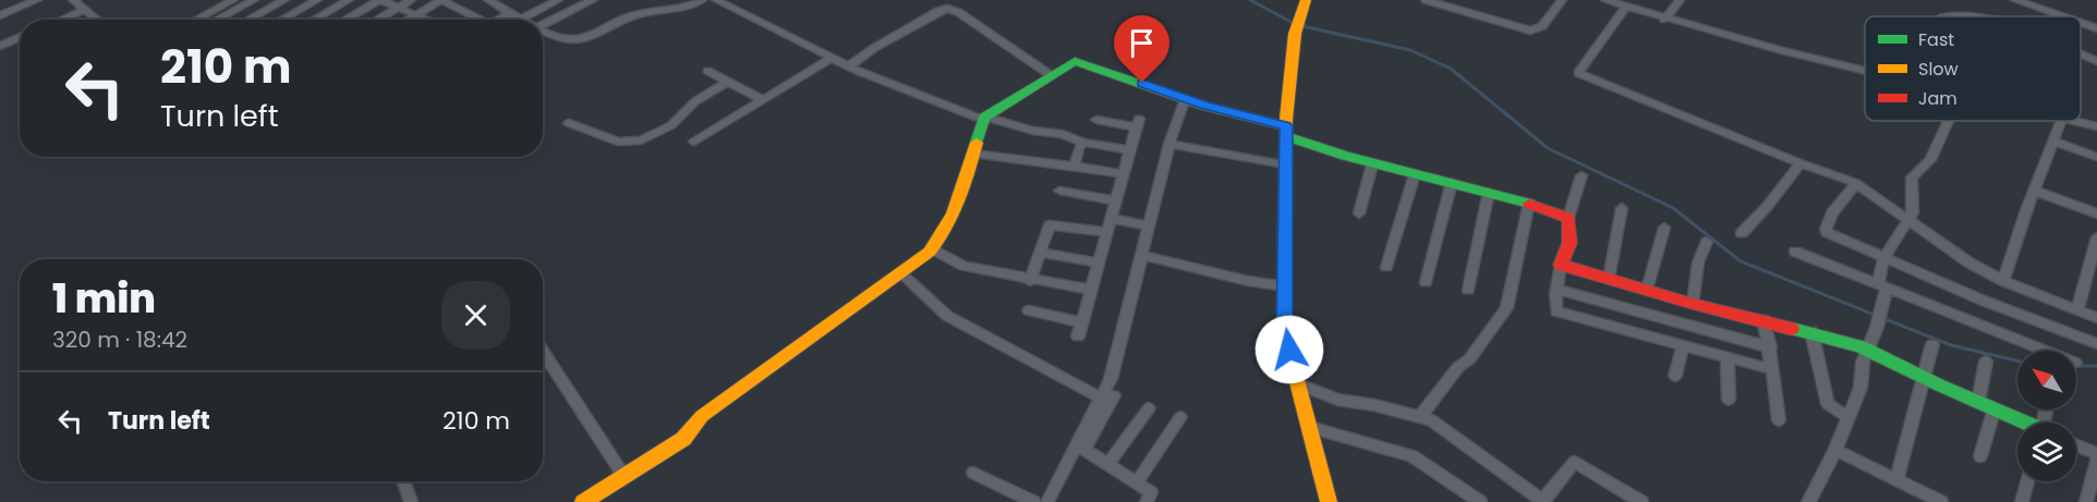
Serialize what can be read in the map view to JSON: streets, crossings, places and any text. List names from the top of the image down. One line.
{"legend":["Fast","Slow","Jam"],"north":"top left","page":{"turn":["210 m","Turn left"],"heading":["1 min","320 m · 18:42"],"list":[{"name":"Turn left","value":"210 m"}]}}
